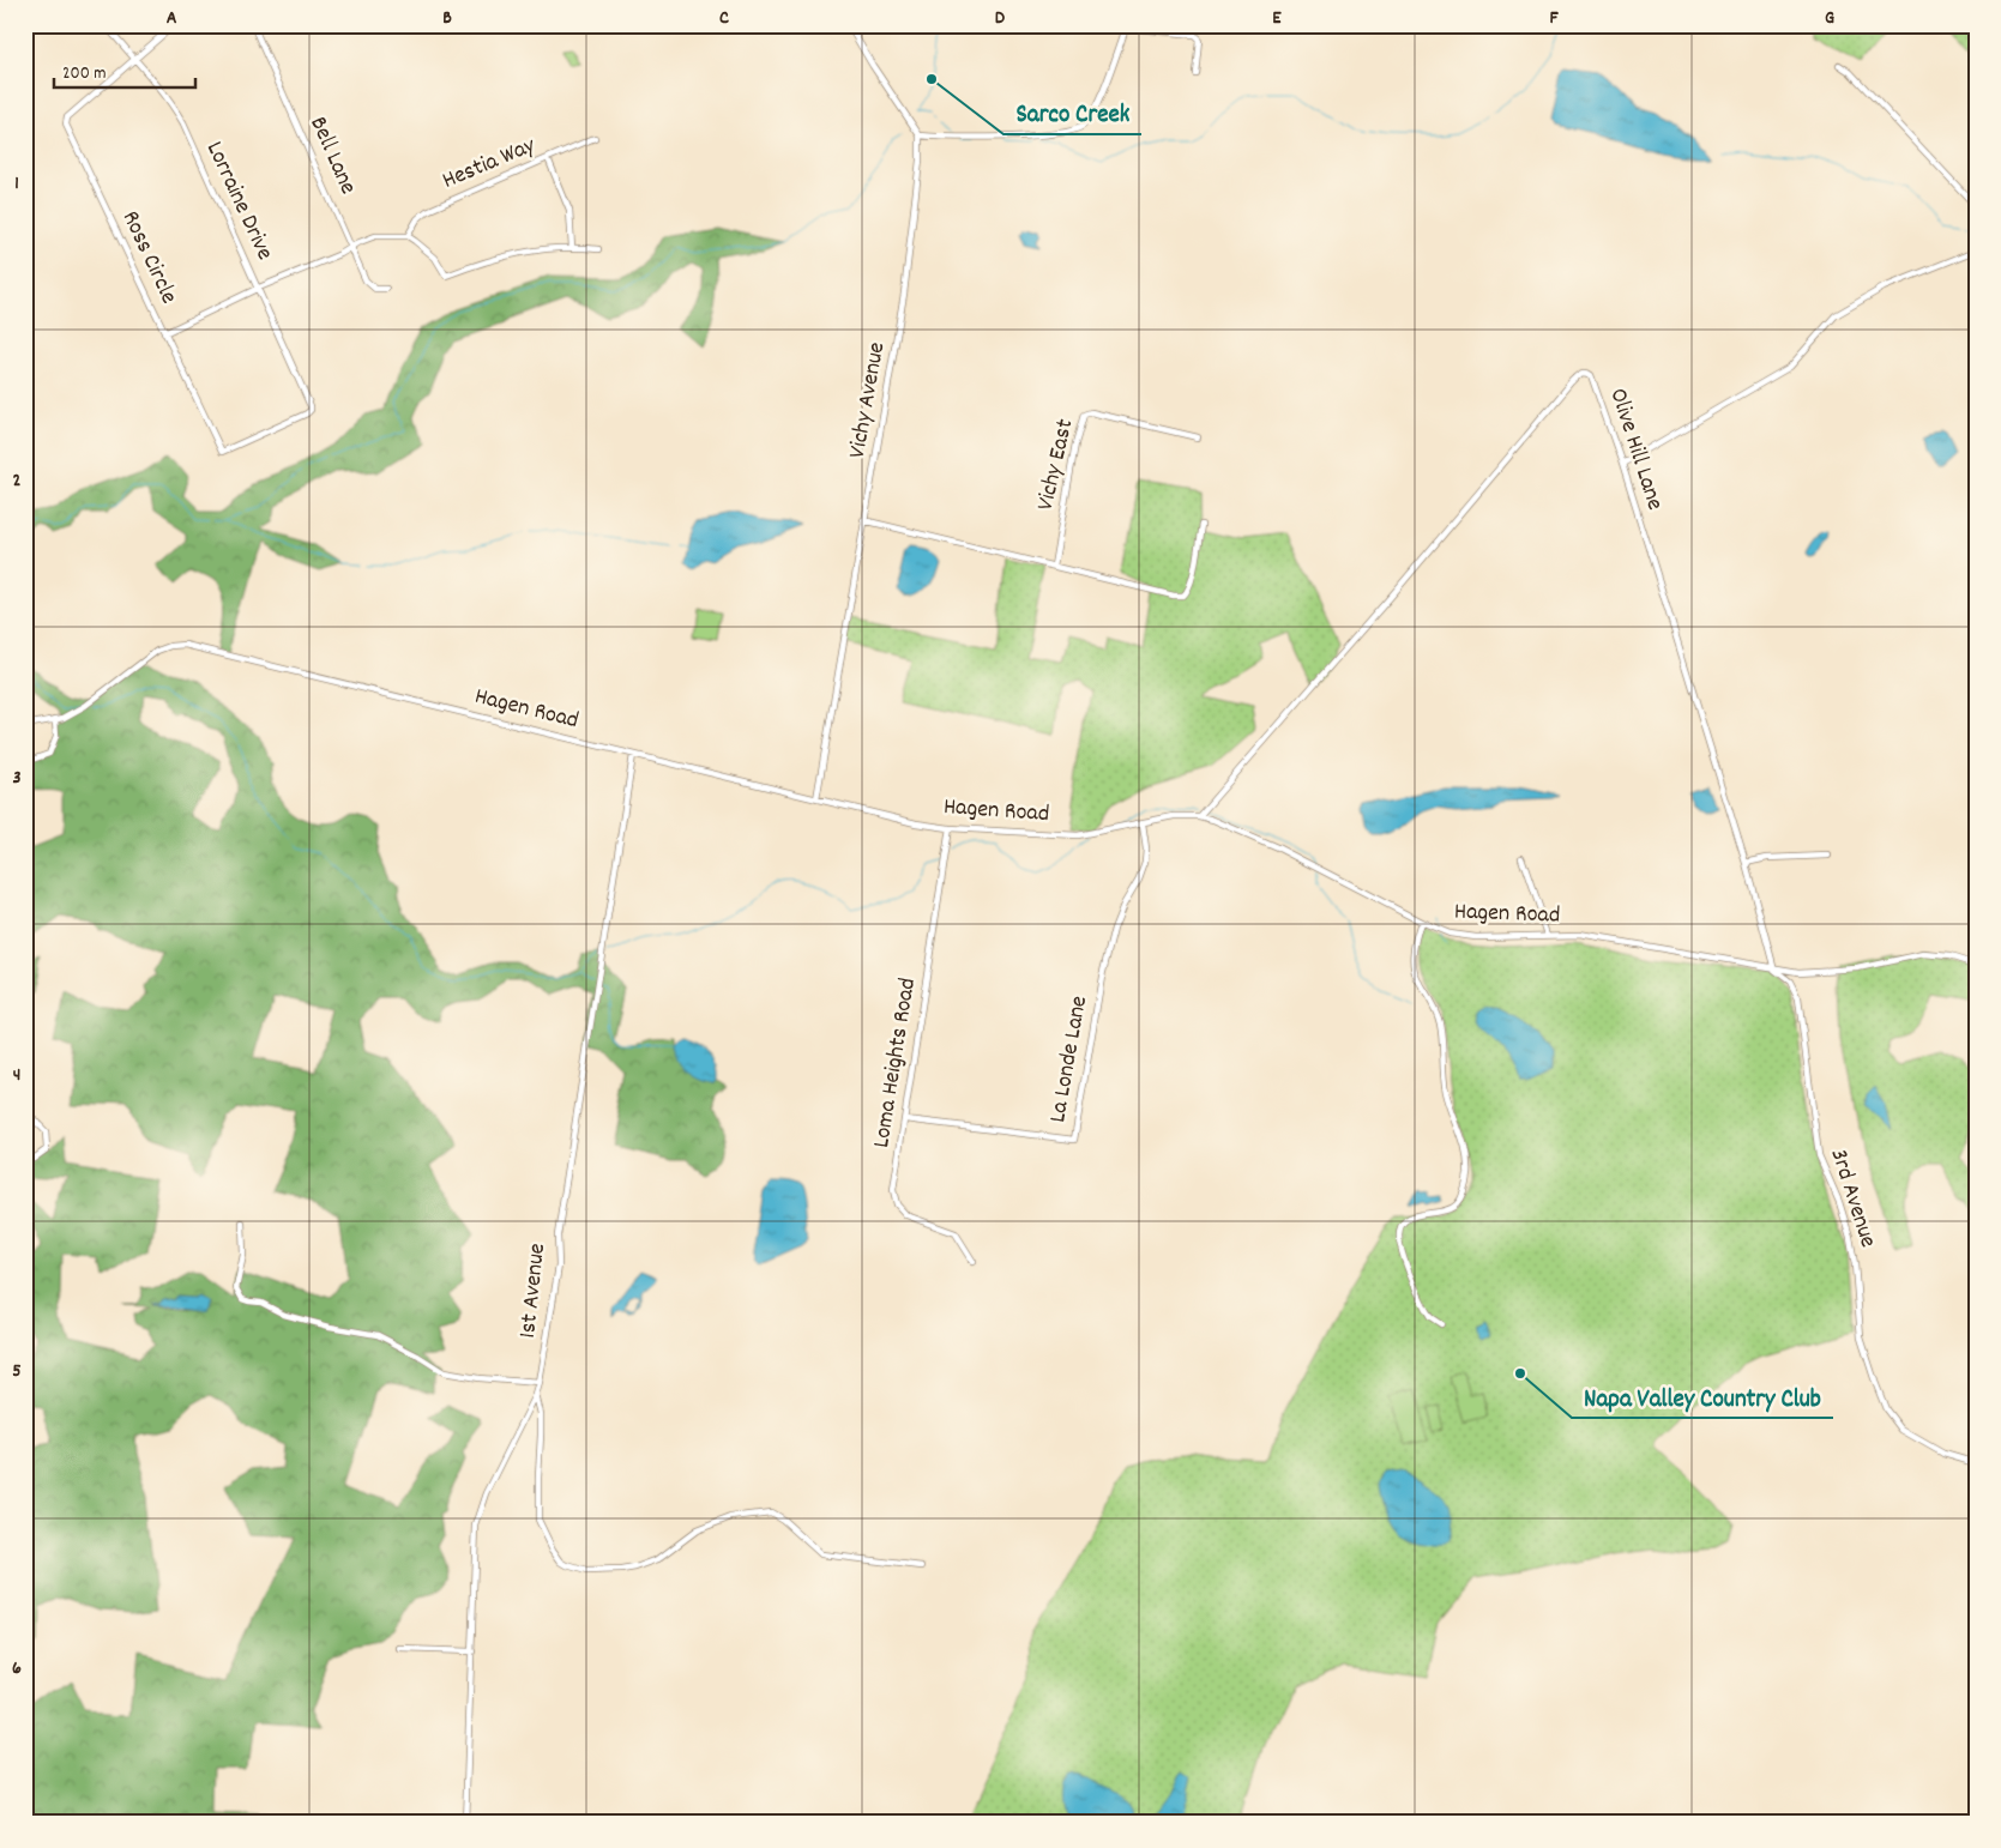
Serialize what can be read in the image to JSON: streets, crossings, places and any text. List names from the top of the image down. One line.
{"streets":{"street":["Bell Lane","Hestia Way","Lorraine Drive","Ross Circle","Vichy Avenue","Olive Hill Lane","Vichy East","Hagen Road","La Londe Lane","Loma Heights Road","3rd Avenue","1st Avenue"]},"crossings":[["Lorraine Drive","Ross Circle"],["Vichy Avenue","Hagen Road"],["Olive Hill Lane","Hagen Road"],["Olive Hill Lane","3rd Avenue"],["Hagen Road","La Londe Lane"],["Hagen Road","Loma Heights Road"],["Hagen Road","3rd Avenue"],["Hagen Road","1st Avenue"],["La Londe Lane","Loma Heights Road"]],"places":["Sarco Creek","Napa Valley Country Club"],"scale_bar":"200 m","grid":{"columns":["A","B","C","D","E","F","G"],"rows":["1","2","3","4","5","6"]}}
